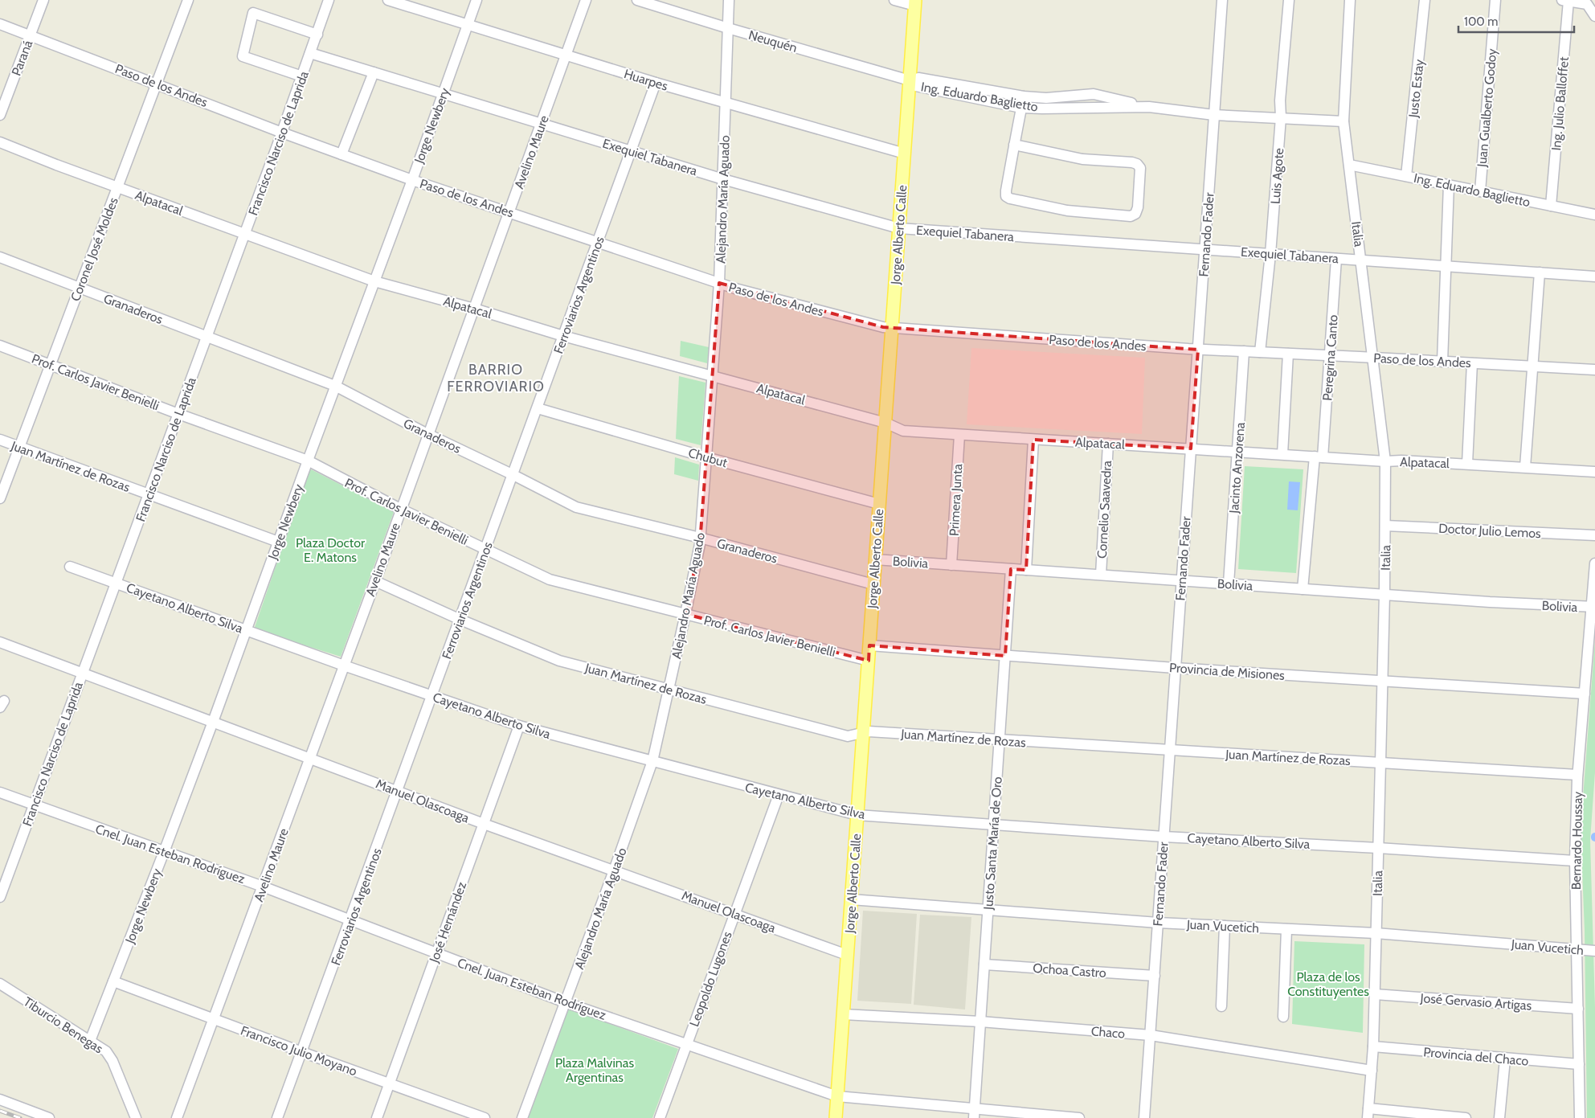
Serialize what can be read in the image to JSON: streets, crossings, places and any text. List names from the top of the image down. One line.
{"streets":{"main road":["Jorge Alberto Calle"],"street":["Neuquén","Paraná","Huarpes","Paso de los Andes","Justo Estay","Ing. Eduardo Baglietto","Ing. Julio Balloffet","Juan Gualberto Godoy","Jorge Newbery","Francisco Narciso de Laprida","Avelino Maure","Exequiel Tabanera","Luis Agote","Alejandro María Aguado","Alpatacal","Italia","Fernando Fader","Coronel José Moldes","Ferroviarios Argentinos","Granaderos","Peregrina Canto","Prof. Carlos Javier Benielli","Chubut","Juan Martínez de Rozas","Jacinto Anzorena","Primera Junta","Cornelio Saavedra","Doctor Julio Lemos","Bolivia","Cayetano Alberto Silva","Provincia de Misiones","Manuel Olascoaga","Bernardo Houssay","Justo Santa María de Oro","Cnel. Juan Esteban Rodríguez","José Hernández","Juan Vucetich","Ochoa Castro","Leopoldo Lugones","José Gervasio Artigas","Tiburcio Benegas","Chaco","Francisco Julio Moyano","Provincia del Chaco"]},"crossings":[["Neuquén","Ing. Eduardo Baglietto"],["Neuquén","Alejandro María Aguado"],["Neuquén","Jorge Alberto Calle"],["Paraná","Paso de los Andes"],["Huarpes","Jorge Newbery"],["Huarpes","Avelino Maure"],["Huarpes","Alejandro María Aguado"],["Huarpes","Jorge Alberto Calle"],["Huarpes","Ferroviarios Argentinos"],["Paso de los Andes","Jorge Newbery"],["Paso de los Andes","Francisco Narciso de Laprida"],["Paso de los Andes","Avelino Maure"],["Paso de los Andes","Luis Agote"],["Paso de los Andes","Alejandro María Aguado"],["Paso de los Andes","Italia"],["Paso de los Andes","Jorge Alberto Calle"],["Paso de los Andes","Fernando Fader"],["Paso de los Andes","Coronel José Moldes"],["Paso de los Andes","Ferroviarios Argentinos"],["Paso de los Andes","Peregrina Canto"],["Paso de los Andes","Jacinto Anzorena"],["Justo Estay","Ing. Eduardo Baglietto"],["Ing. Eduardo Baglietto","Ing. Julio Balloffet"],["Ing. Eduardo Baglietto","Juan Gualberto Godoy"],["Ing. Eduardo Baglietto","Luis Agote"],["Ing. Eduardo Baglietto","Italia"],["Ing. Eduardo Baglietto","Jorge Alberto Calle"],["Ing. Eduardo Baglietto","Fernando Fader"],["Jorge Newbery","Exequiel Tabanera"],["Jorge Newbery","Alpatacal"],["Jorge Newbery","Granaderos"],["Jorge Newbery","Prof. Carlos Javier Benielli"],["Jorge Newbery","Juan Martínez de Rozas"],["Jorge Newbery","Cayetano Alberto Silva"],["Jorge Newbery","Manuel Olascoaga"],["Jorge Newbery","Cnel. Juan Esteban Rodríguez"],["Jorge Newbery","Tiburcio Benegas"],["Jorge Newbery","Francisco Julio Moyano"],["Francisco Narciso de Laprida","Exequiel Tabanera"],["Francisco Narciso de Laprida","Alpatacal"],["Francisco Narciso de Laprida","Granaderos"],["Francisco Narciso de Laprida","Prof. Carlos Javier Benielli"],["Francisco Narciso de Laprida","Juan Martínez de Rozas"],["Francisco Narciso de Laprida","Cayetano Alberto Silva"],["Francisco Narciso de Laprida","Manuel Olascoaga"],["Francisco Narciso de Laprida","Cnel. Juan Esteban Rodríguez"],["Avelino Maure","Exequiel Tabanera"],["Avelino Maure","Alpatacal"],["Avelino Maure","Granaderos"],["Avelino Maure","Prof. Carlos Javier Benielli"],["Avelino Maure","Juan Martínez de Rozas"],["Avelino Maure","Cayetano Alberto Silva"],["Avelino Maure","Manuel Olascoaga"],["Avelino Maure","Cnel. Juan Esteban Rodríguez"],["Avelino Maure","Francisco Julio Moyano"],["Exequiel Tabanera","Luis Agote"],["Exequiel Tabanera","Alejandro María Aguado"],["Exequiel Tabanera","Italia"],["Exequiel Tabanera","Jorge Alberto Calle"],["Exequiel Tabanera","Fernando Fader"],["Exequiel Tabanera","Ferroviarios Argentinos"],["Exequiel Tabanera","Peregrina Canto"],["Alejandro María Aguado","Alpatacal"],["Alejandro María Aguado","Granaderos"],["Alejandro María Aguado","Prof. Carlos Javier Benielli"],["Alejandro María Aguado","Chubut"],["Alejandro María Aguado","Juan Martínez de Rozas"],["Alejandro María Aguado","Cayetano Alberto Silva"],["Alejandro María Aguado","Manuel Olascoaga"],["Alejandro María Aguado","Cnel. Juan Esteban Rodríguez"],["Alpatacal","Italia"],["Alpatacal","Jorge Alberto Calle"],["Alpatacal","Fernando Fader"],["Alpatacal","Coronel José Moldes"],["Alpatacal","Ferroviarios Argentinos"],["Alpatacal","Peregrina Canto"],["Alpatacal","Jacinto Anzorena"],["Alpatacal","Primera Junta"],["Alpatacal","Cornelio Saavedra"],["Italia","Juan Martínez de Rozas"],["Italia","Doctor Julio Lemos"],["Italia","Bolivia"],["Italia","Cayetano Alberto Silva"],["Italia","Provincia de Misiones"],["Italia","Juan Vucetich"],["Italia","José Gervasio Artigas"],["Italia","Chaco"],["Italia","Provincia del Chaco"],["Jorge Alberto Calle","Granaderos"],["Jorge Alberto Calle","Prof. Carlos Javier Benielli"],["Jorge Alberto Calle","Chubut"],["Jorge Alberto Calle","Juan Martínez de Rozas"],["Jorge Alberto Calle","Bolivia"],["Jorge Alberto Calle","Cayetano Alberto Silva"],["Jorge Alberto Calle","Provincia de Misiones"],["Jorge Alberto Calle","Manuel Olascoaga"],["Jorge Alberto Calle","Cnel. Juan Esteban Rodríguez"],["Jorge Alberto Calle","Juan Vucetich"],["Jorge Alberto Calle","Chaco"],["Fernando Fader","Juan Martínez de Rozas"],["Fernando Fader","Bolivia"],["Fernando Fader","Cayetano Alberto Silva"],["Fernando Fader","Provincia de Misiones"],["Fernando Fader","Juan Vucetich"],["Fernando Fader","Ochoa Castro"],["Fernando Fader","Chaco"],["Coronel José Moldes","Granaderos"],["Coronel José Moldes","Prof. Carlos Javier Benielli"],["Coronel José Moldes","Juan Martínez de Rozas"],["Ferroviarios Argentinos","Granaderos"],["Ferroviarios Argentinos","Prof. Carlos Javier Benielli"],["Ferroviarios Argentinos","Chubut"],["Ferroviarios Argentinos","Juan Martínez de Rozas"],["Ferroviarios Argentinos","Cayetano Alberto Silva"],["Ferroviarios Argentinos","Manuel Olascoaga"],["Ferroviarios Argentinos","Cnel. Juan Esteban Rodríguez"],["Ferroviarios Argentinos","Francisco Julio Moyano"],["Peregrina Canto","Bolivia"],["Juan Martínez de Rozas","Bernardo Houssay"],["Juan Martínez de Rozas","Justo Santa María de Oro"],["Jacinto Anzorena","Bolivia"],["Primera Junta","Bolivia"],["Cornelio Saavedra","Bolivia"],["Bolivia","Bernardo Houssay"],["Bolivia","Justo Santa María de Oro"],["Cayetano Alberto Silva","Bernardo Houssay"],["Cayetano Alberto Silva","Justo Santa María de Oro"],["Cayetano Alberto Silva","José Hernández"],["Cayetano Alberto Silva","Leopoldo Lugones"],["Provincia de Misiones","Bernardo Houssay"],["Provincia de Misiones","Justo Santa María de Oro"],["Manuel Olascoaga","José Hernández"],["Manuel Olascoaga","Leopoldo Lugones"],["Bernardo Houssay","Juan Vucetich"],["Bernardo Houssay","José Gervasio Artigas"],["Bernardo Houssay","Provincia del Chaco"],["Justo Santa María de Oro","Cnel. Juan Esteban Rodríguez"],["Justo Santa María de Oro","Juan Vucetich"],["Justo Santa María de Oro","Ochoa Castro"],["Justo Santa María de Oro","Chaco"],["Cnel. Juan Esteban Rodríguez","José Hernández"],["Cnel. Juan Esteban Rodríguez","Leopoldo Lugones"],["José Hernández","Francisco Julio Moyano"]],"districts":["BARRIO FERROVIARIO"],"parks":["Plaza Doctor E. Matons","Plaza de los Constituyentes","Plaza Malvinas Argentinas"],"scale_bar":"100 m"}
